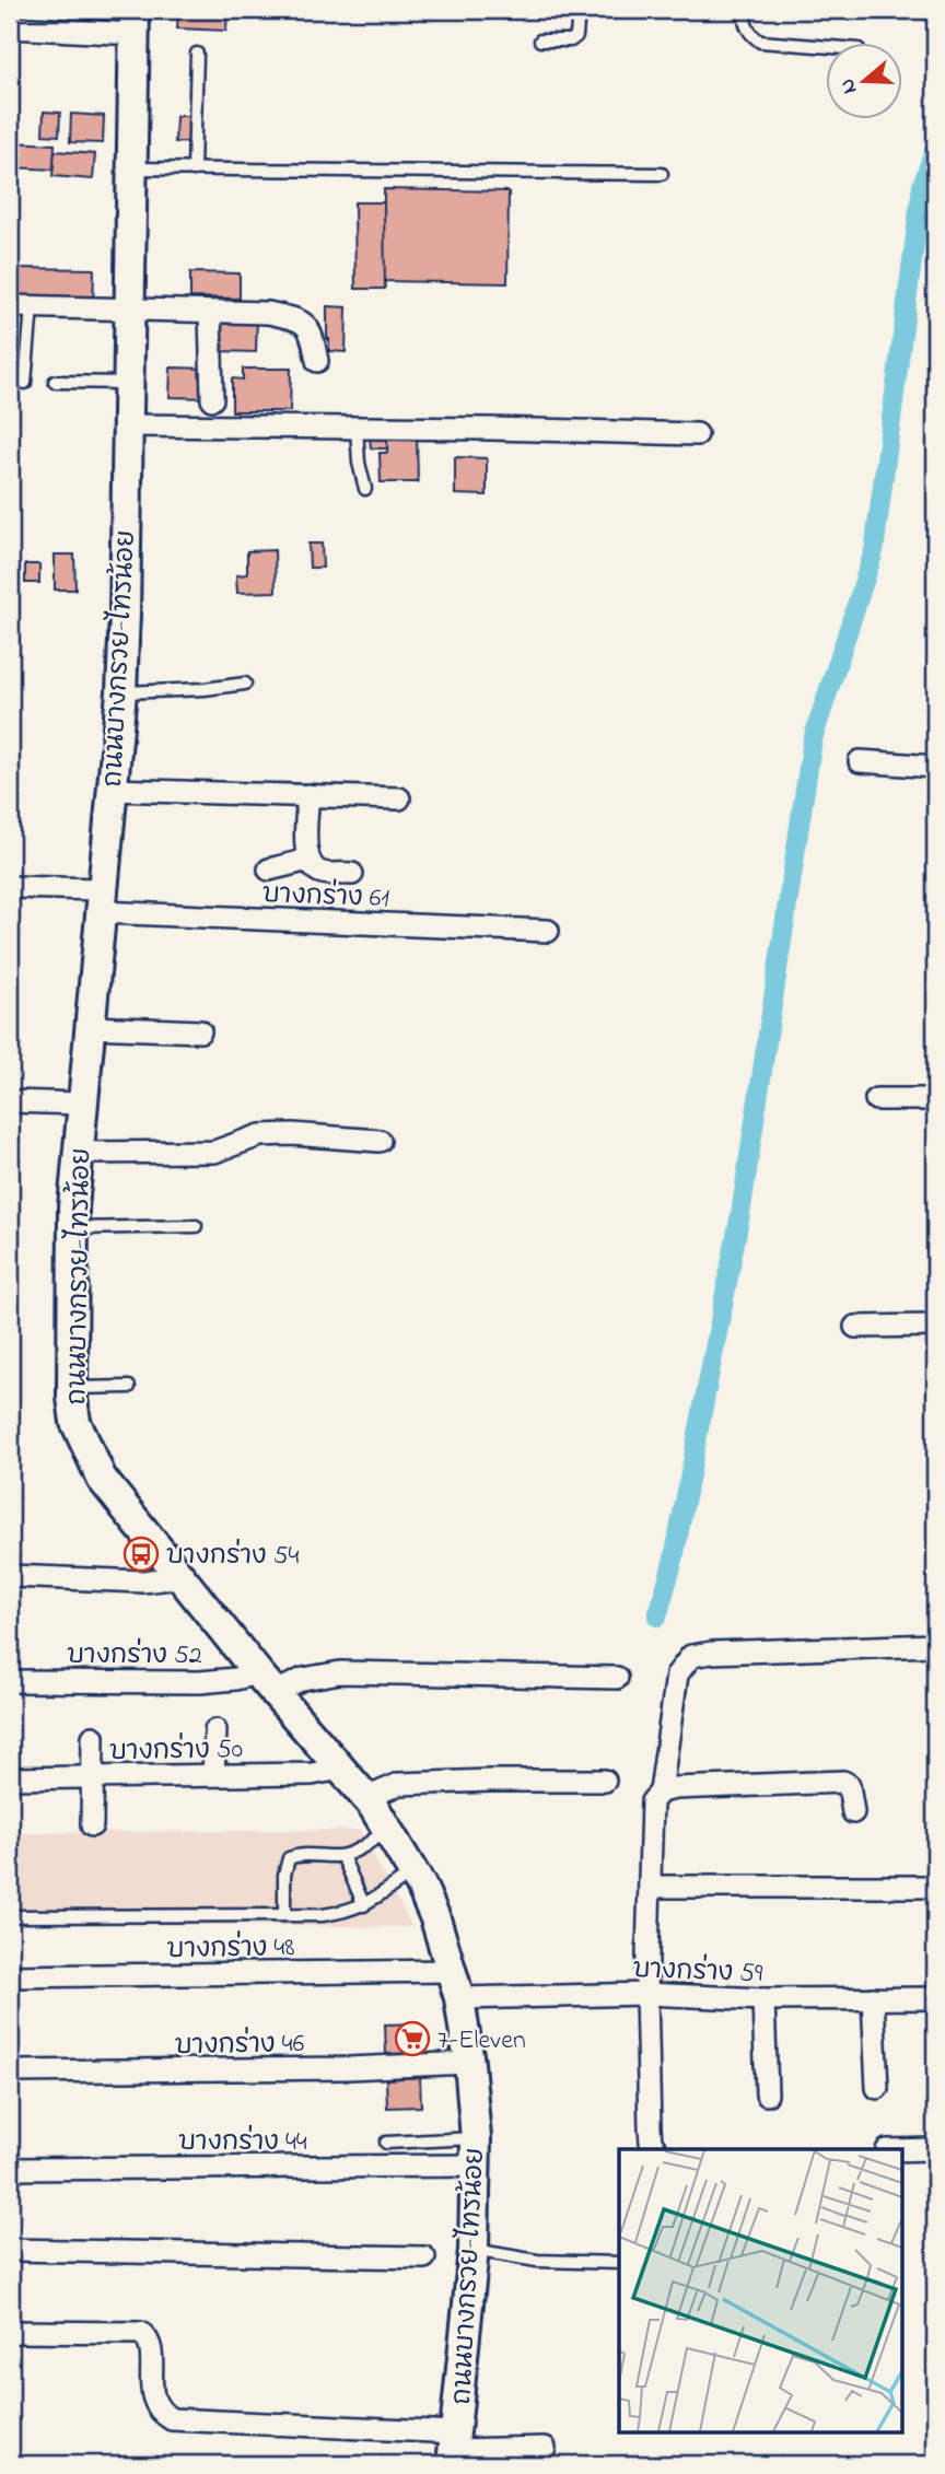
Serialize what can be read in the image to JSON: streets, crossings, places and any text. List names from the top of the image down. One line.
{"streets":{"main road":["ถนนบางกรวย-ไทรน้อย"],"street":["บางกร่าง 61","บางกร่าง 52","บางกร่าง 50","บางกร่าง 48","บางกร่าง 59","บางกร่าง 46","บางกร่าง 44"]},"crossings":[["ถนนบางกรวย-ไทรน้อย","บางกร่าง 61"],["ถนนบางกรวย-ไทรน้อย","บางกร่าง 52"],["ถนนบางกรวย-ไทรน้อย","บางกร่าง 50"],["ถนนบางกรวย-ไทรน้อย","บางกร่าง 48"],["ถนนบางกรวย-ไทรน้อย","บางกร่าง 59"],["ถนนบางกรวย-ไทรน้อย","บางกร่าง 46"],["ถนนบางกรวย-ไทรน้อย","บางกร่าง 44"],["บางกร่าง 48","บางกร่าง 59"]],"places":{"bus stop":["บางกร่าง 54"],"supermarket":["7-Eleven"]},"north":"left"}
